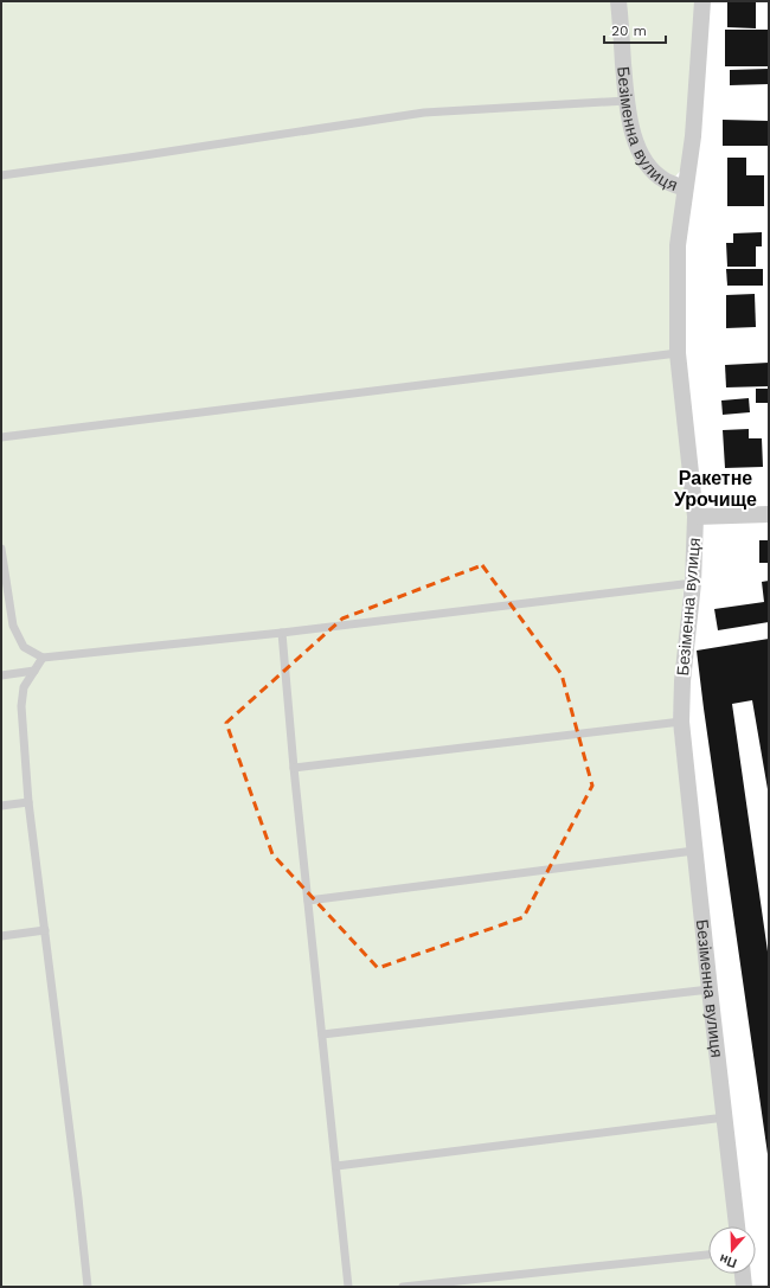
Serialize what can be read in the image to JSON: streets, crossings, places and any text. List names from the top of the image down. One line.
{"streets":{"street":["Безіменна вулиця"]},"districts":["Ракетне Урочище"],"scale_bar":"20 m","north":"bottom"}
